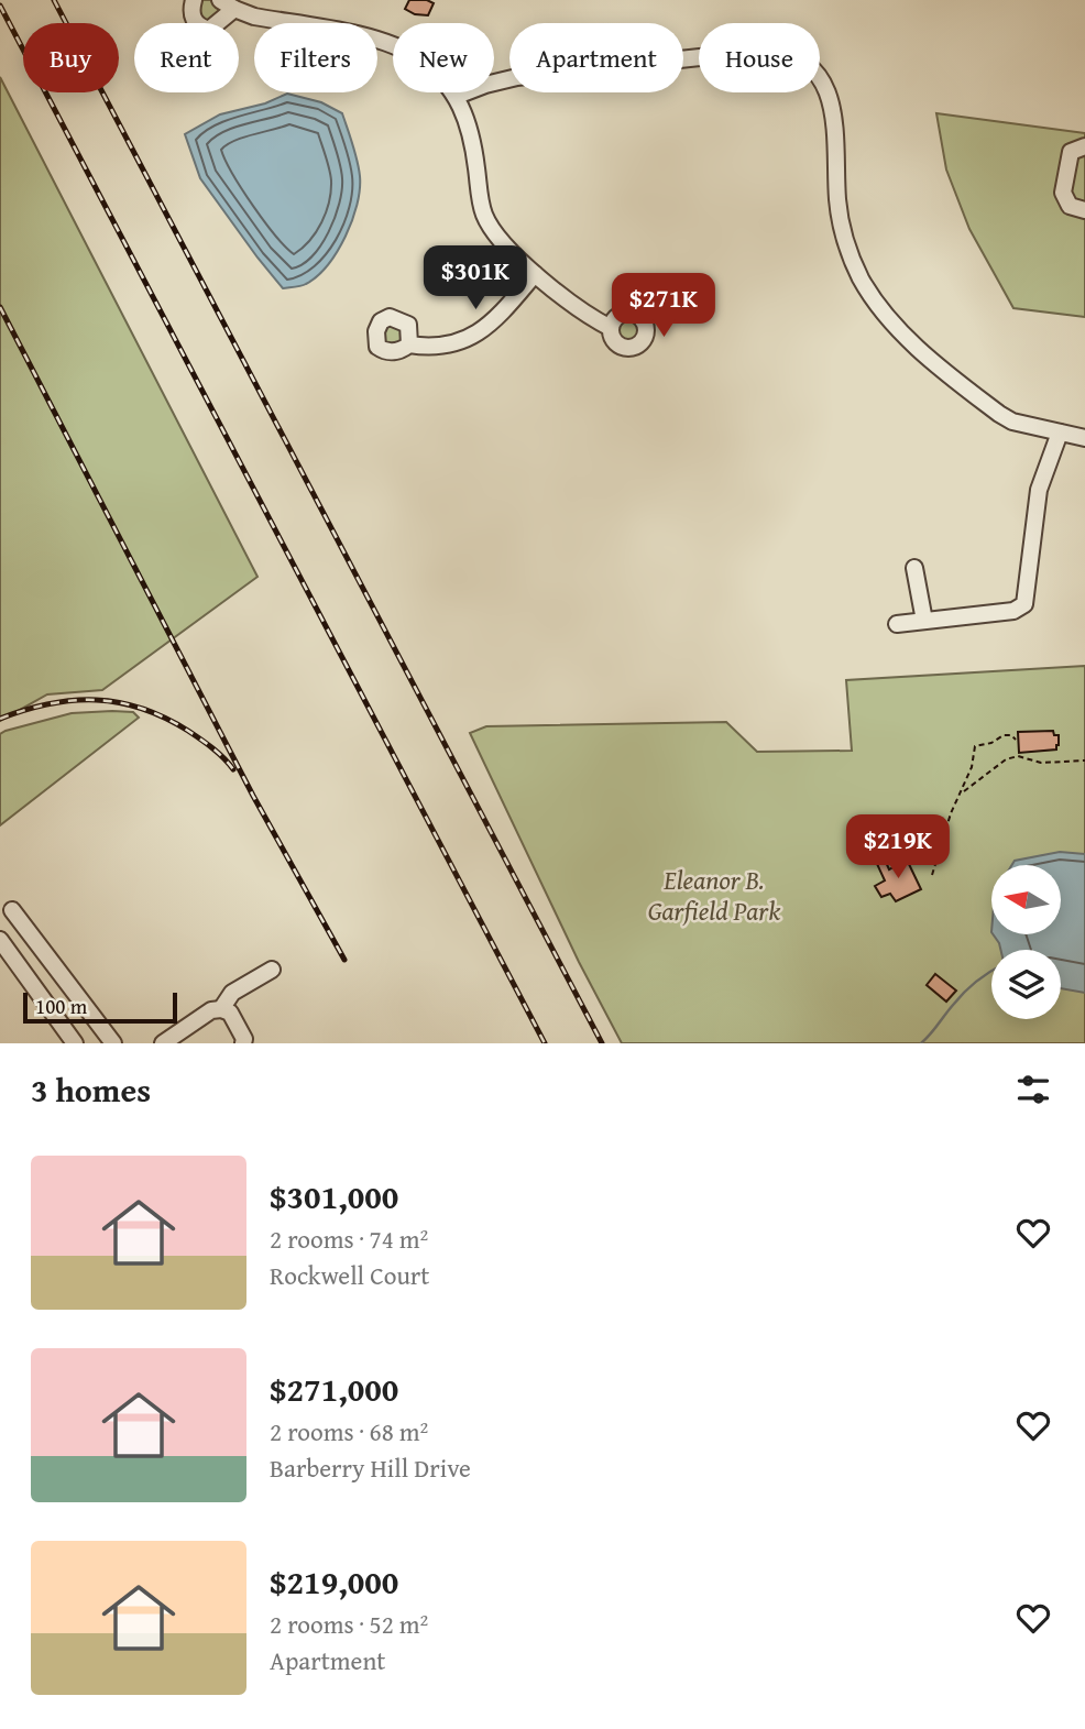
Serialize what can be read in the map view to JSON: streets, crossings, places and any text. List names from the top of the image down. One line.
{"parks":["Eleanor B. Garfield Park"],"scale_bar":"100 m","north":"left","page":{"chip":["Buy","Rent","Filters","New","Apartment","House"],"price":["$301K","$271K","$219K"],"scale":"100 m","heading":"3 homes","list":[{"name":"$301,000","note":"2 rooms · 74 m² · Rockwell Court"},{"name":"$271,000","note":"2 rooms · 68 m² · Barberry Hill Drive"},{"name":"$219,000","note":"2 rooms · 52 m² · Apartment"}]}}
